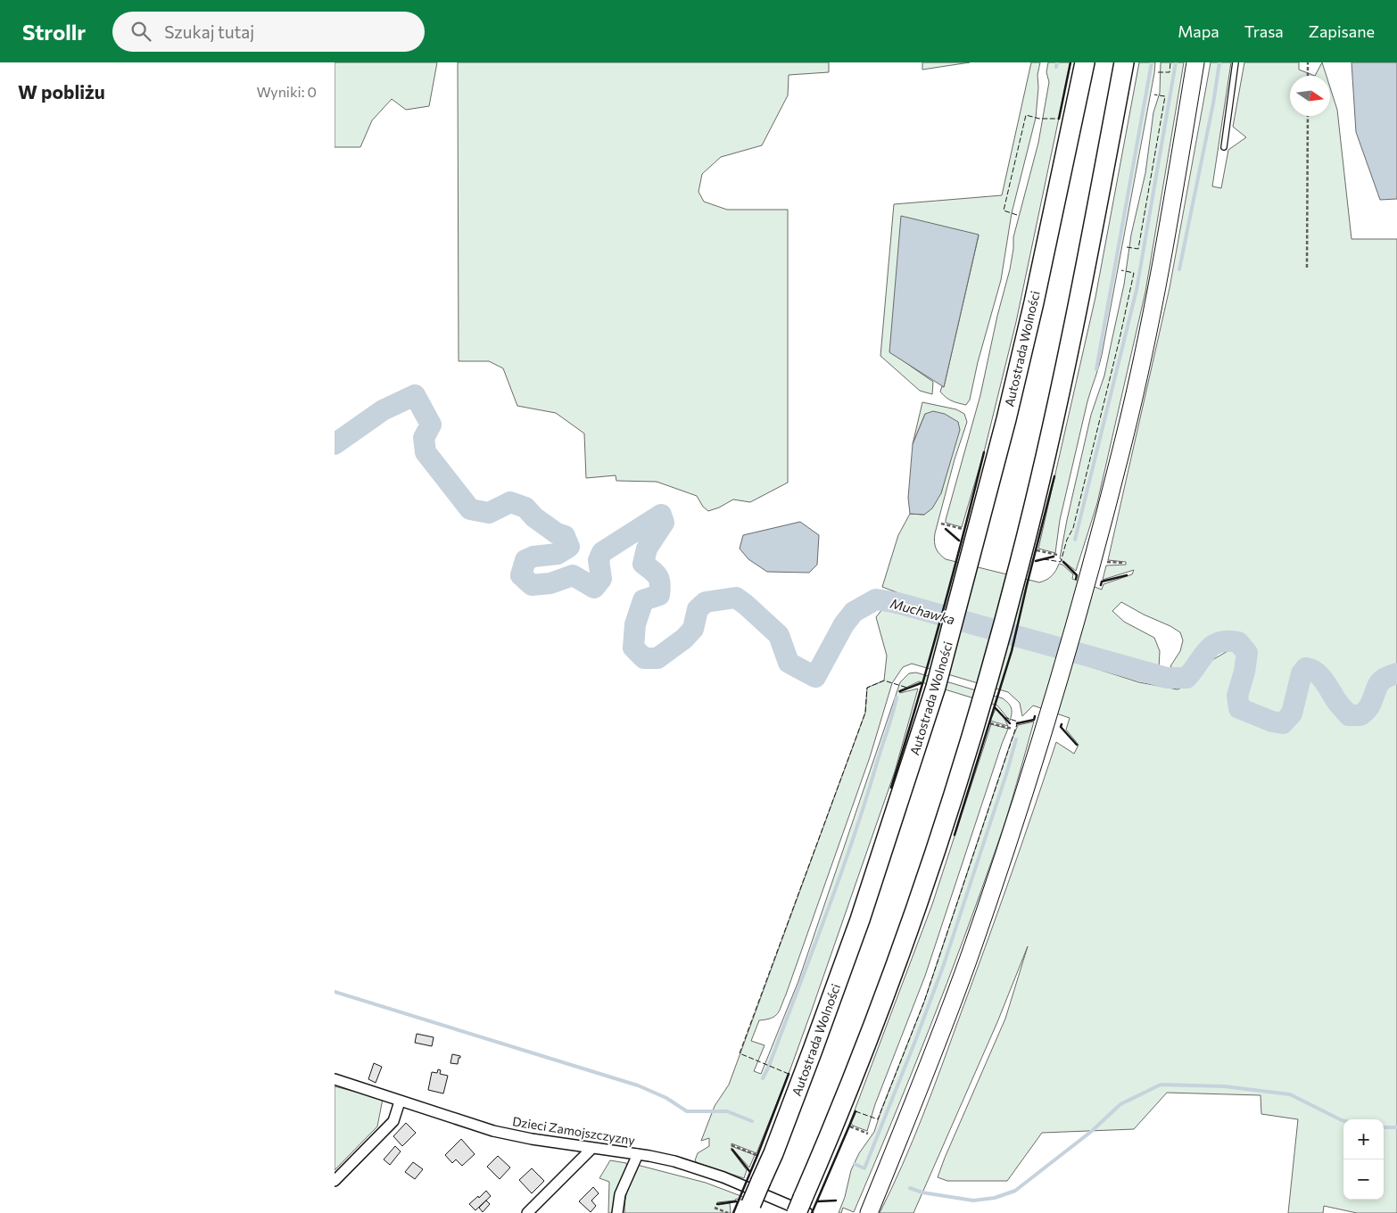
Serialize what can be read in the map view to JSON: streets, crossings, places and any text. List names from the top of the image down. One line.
{"streets":{"highway":["Autostrada Wolności"],"street":["Dzieci Zamojszczyzny"]},"water":["Muchawka"],"north":"right","page":{"header":"Strollr","search":"Szukaj tutaj","nav":["Mapa","Trasa","Zapisane"],"heading":["W pobliżu","Wyniki: 0"],"map_buttons":["+","−"]}}
